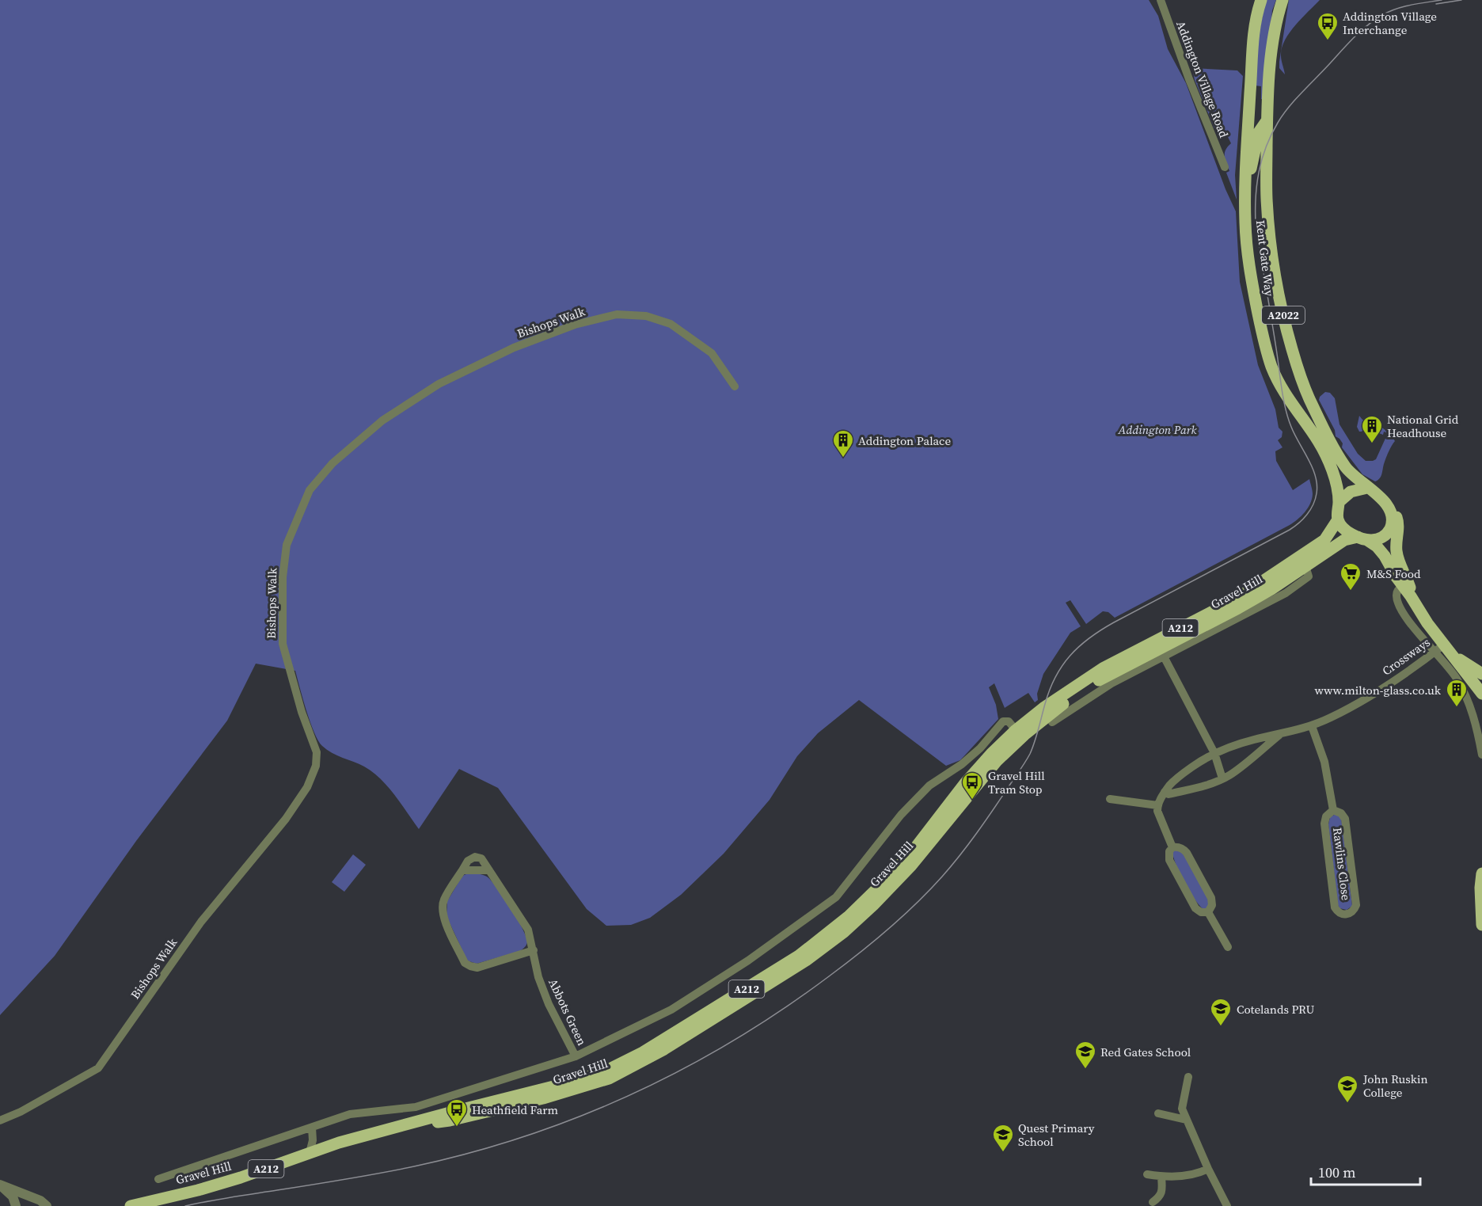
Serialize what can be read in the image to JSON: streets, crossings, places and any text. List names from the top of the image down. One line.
{"streets":{"main road":["Kent Gate Way","A2022","Gravel Hill","A212"],"street":["Addington Village Road","Bishops Walk","Crossways","Rawlins Close","Abbots Green"]},"crossings":[["Kent Gate Way","Gravel Hill"],["Gravel Hill","Abbots Green"],["Crossways","Rawlins Close"]],"parks":["Addington Park"],"places":{"bus stop":["Addington Village Interchange","Gravel Hill Tram Stop","Heathfield Farm"],"building":["National Grid Headhouse","Addington Palace","www.milton-glass.co.uk"],"supermarket":["M&S Food"],"school or university":["Cotelands PRU","Red Gates School","John Ruskin College","Quest Primary School"]},"scale_bar":"100 m"}
